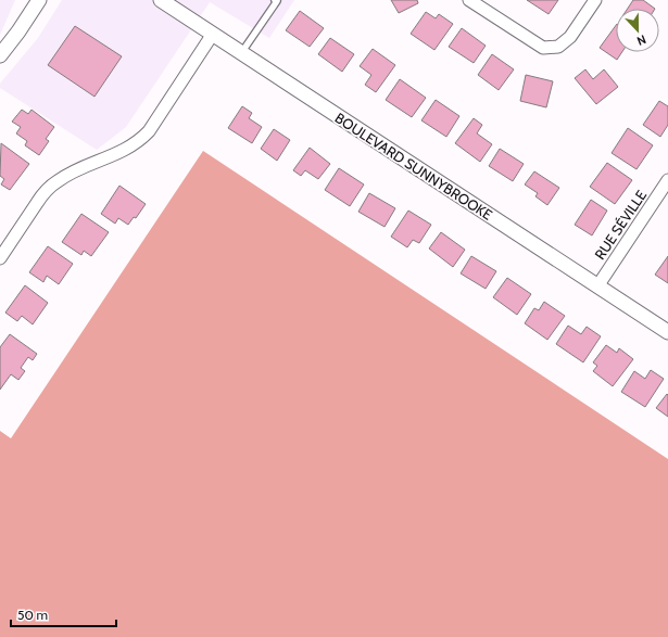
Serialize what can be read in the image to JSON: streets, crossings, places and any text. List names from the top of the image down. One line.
{"streets":{"street":["BOULEVARD SUNNYBROOKE","RUE SÉVILLE"]},"crossings":[["BOULEVARD SUNNYBROOKE","RUE SÉVILLE"]],"scale_bar":"50 m","north":"bottom"}
